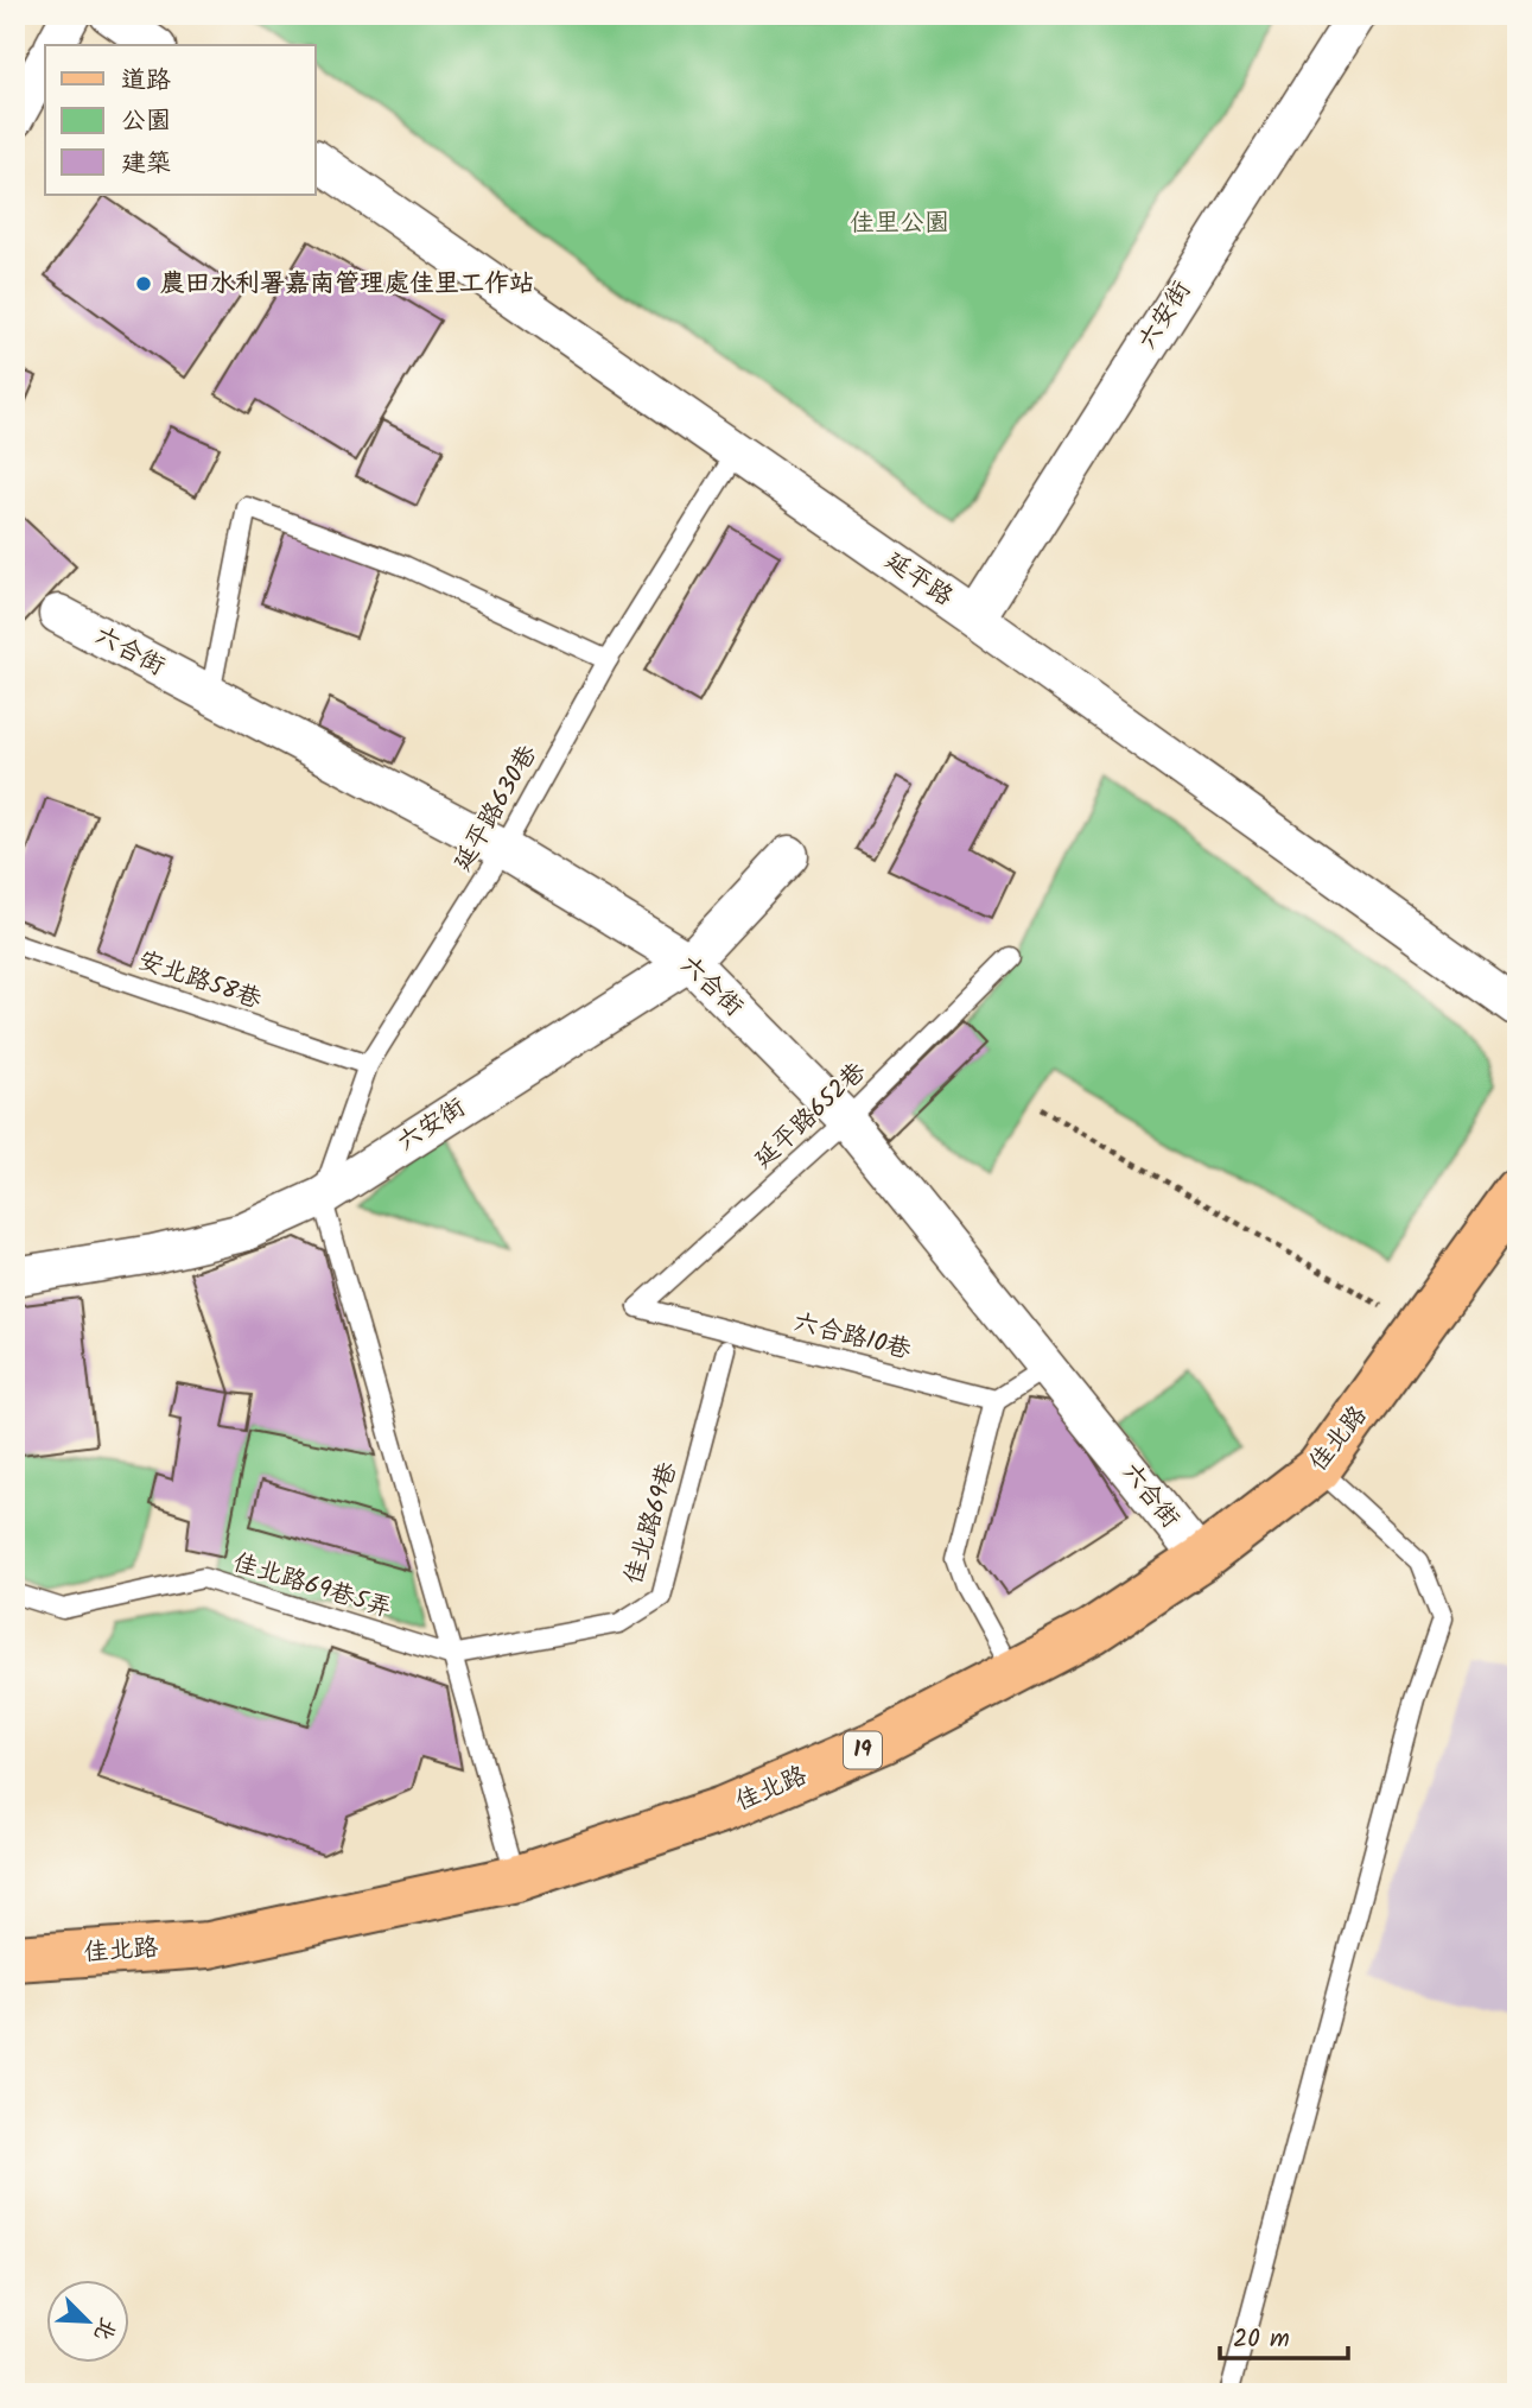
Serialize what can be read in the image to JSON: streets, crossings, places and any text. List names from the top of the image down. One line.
{"streets":{"main road":["佳北路","19"],"street":["六安街","延平路","六合街"],"lane":["延平路630巷","安北路58巷","延平路652巷","六合路10巷","佳北路69巷","佳北路69巷5弄"]},"crossings":[["六安街","延平路"],["六安街","六合街"],["六安街","延平路630巷"],["延平路","延平路630巷"],["六合街","延平路630巷"],["六合街","延平路652巷"],["六合街","佳北路"],["延平路630巷","安北路58巷"],["延平路652巷","六合路10巷"],["佳北路69巷","佳北路69巷5弄"]],"parks":["佳里公園"],"places":["農田水利署嘉南管理處佳里工作站"],"legend":["道路","公園","建築"],"scale_bar":"20 m","north":"bottom right"}
